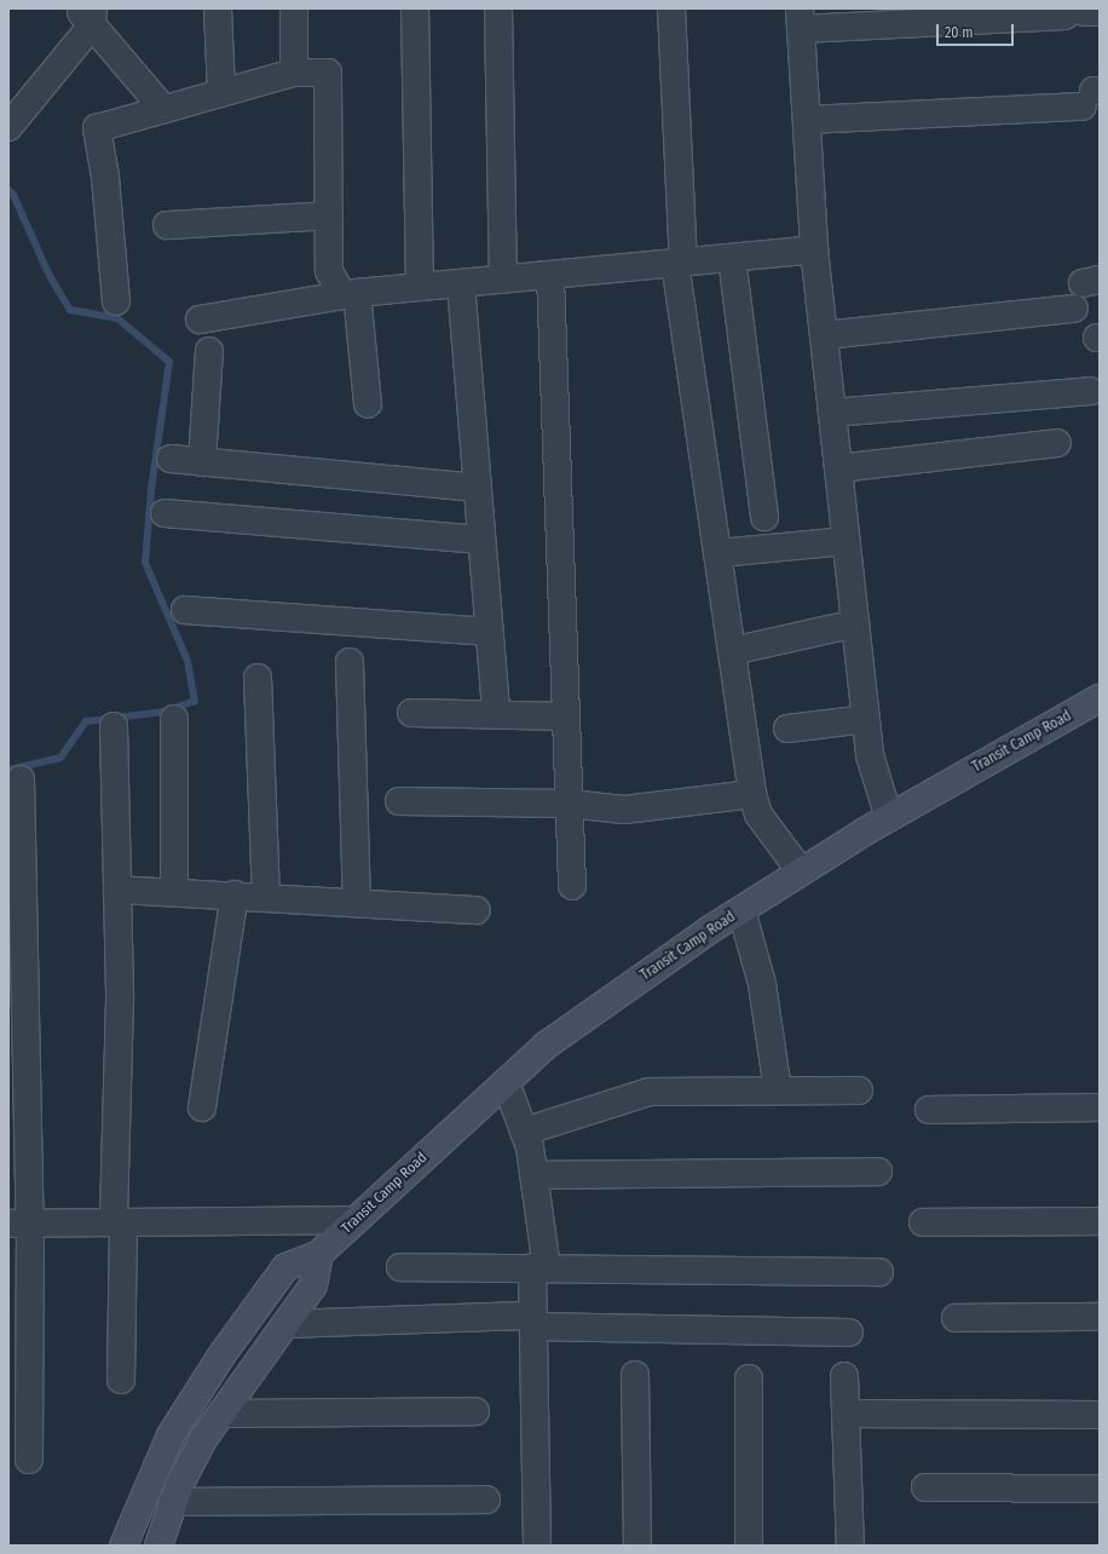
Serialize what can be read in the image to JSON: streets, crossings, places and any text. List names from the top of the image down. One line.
{"streets":{"main road":["Transit Camp Road"]},"scale_bar":"20 m"}
